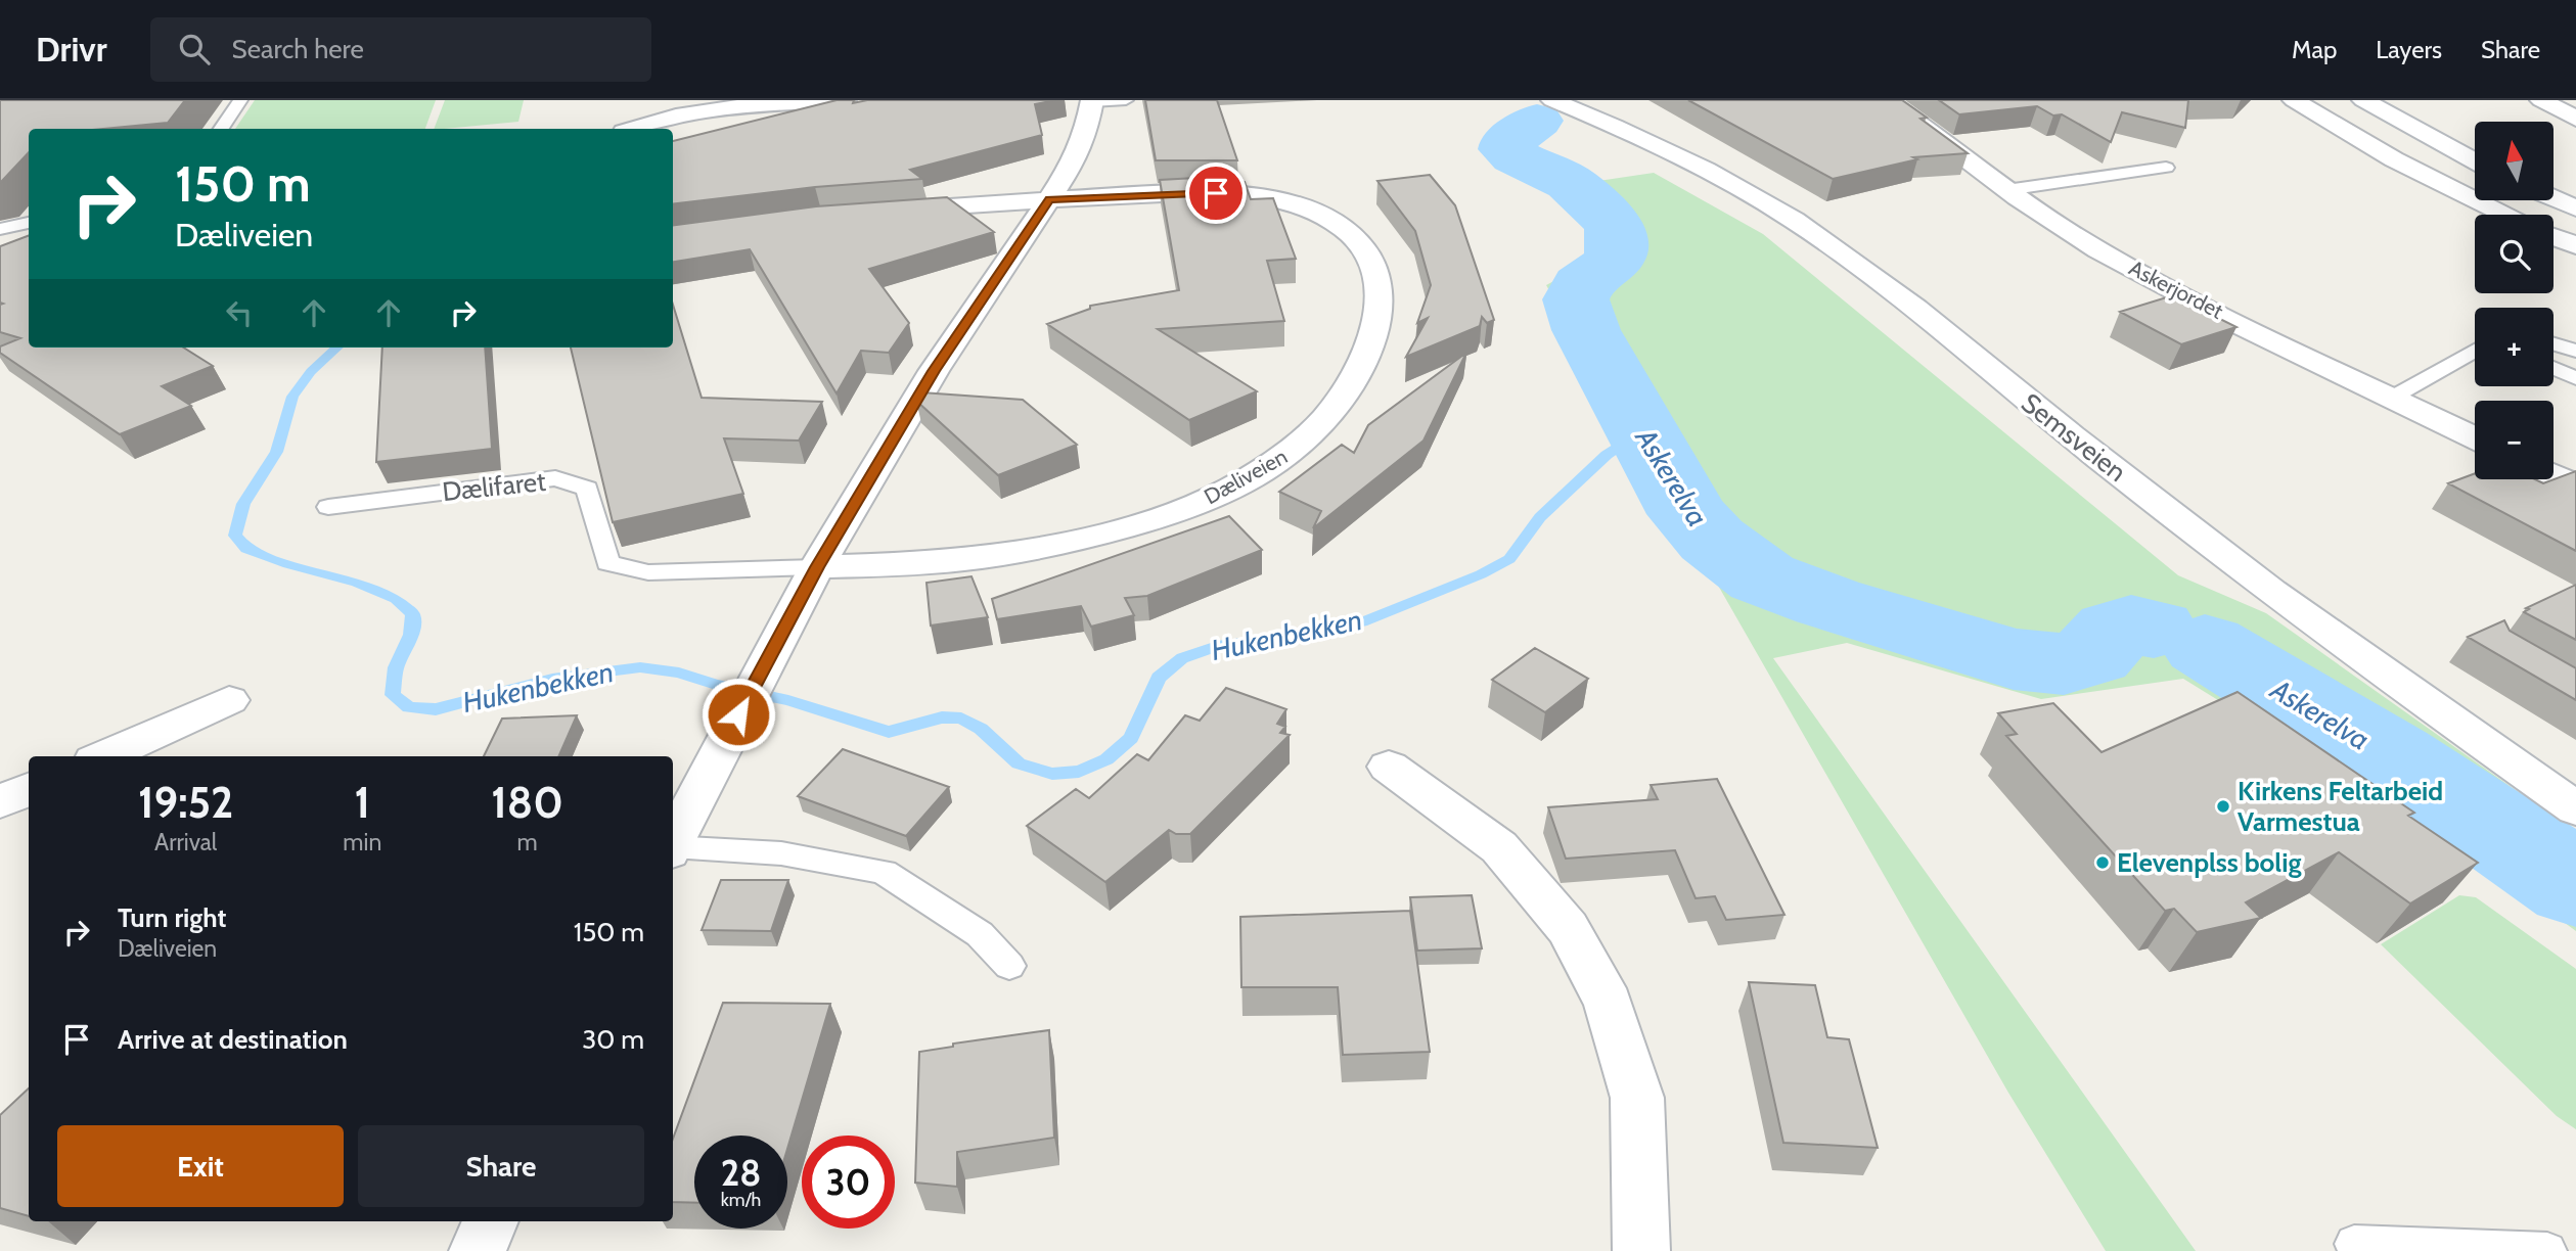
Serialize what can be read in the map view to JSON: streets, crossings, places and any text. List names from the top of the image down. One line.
{"streets":{"street":["Askerjordet","Semsveien","Dæliveien"],"lane":["Dælifaret"]},"crossings":[["Dæliveien","Dælifaret"]],"water":["Askerelva","Hukenbekken"],"places":["Kirkens Feltarbeid Varmestua","Elevenplss bolig"],"north":"top","page":{"header":"Drivr","search":"Search here","nav":["Map","Layers","Share"],"map_buttons":["+","−"],"turn":["150 m","Dæliveien"],"eta":["19:52","Arrival","1","min","180","m"],"list":[{"name":"Turn right","note":"Dæliveien","value":"150 m"},{"name":"Arrive at destination","value":"30 m"}],"buttons":["Exit","Share"],"speed":"28 km/h","limit":"30"}}
